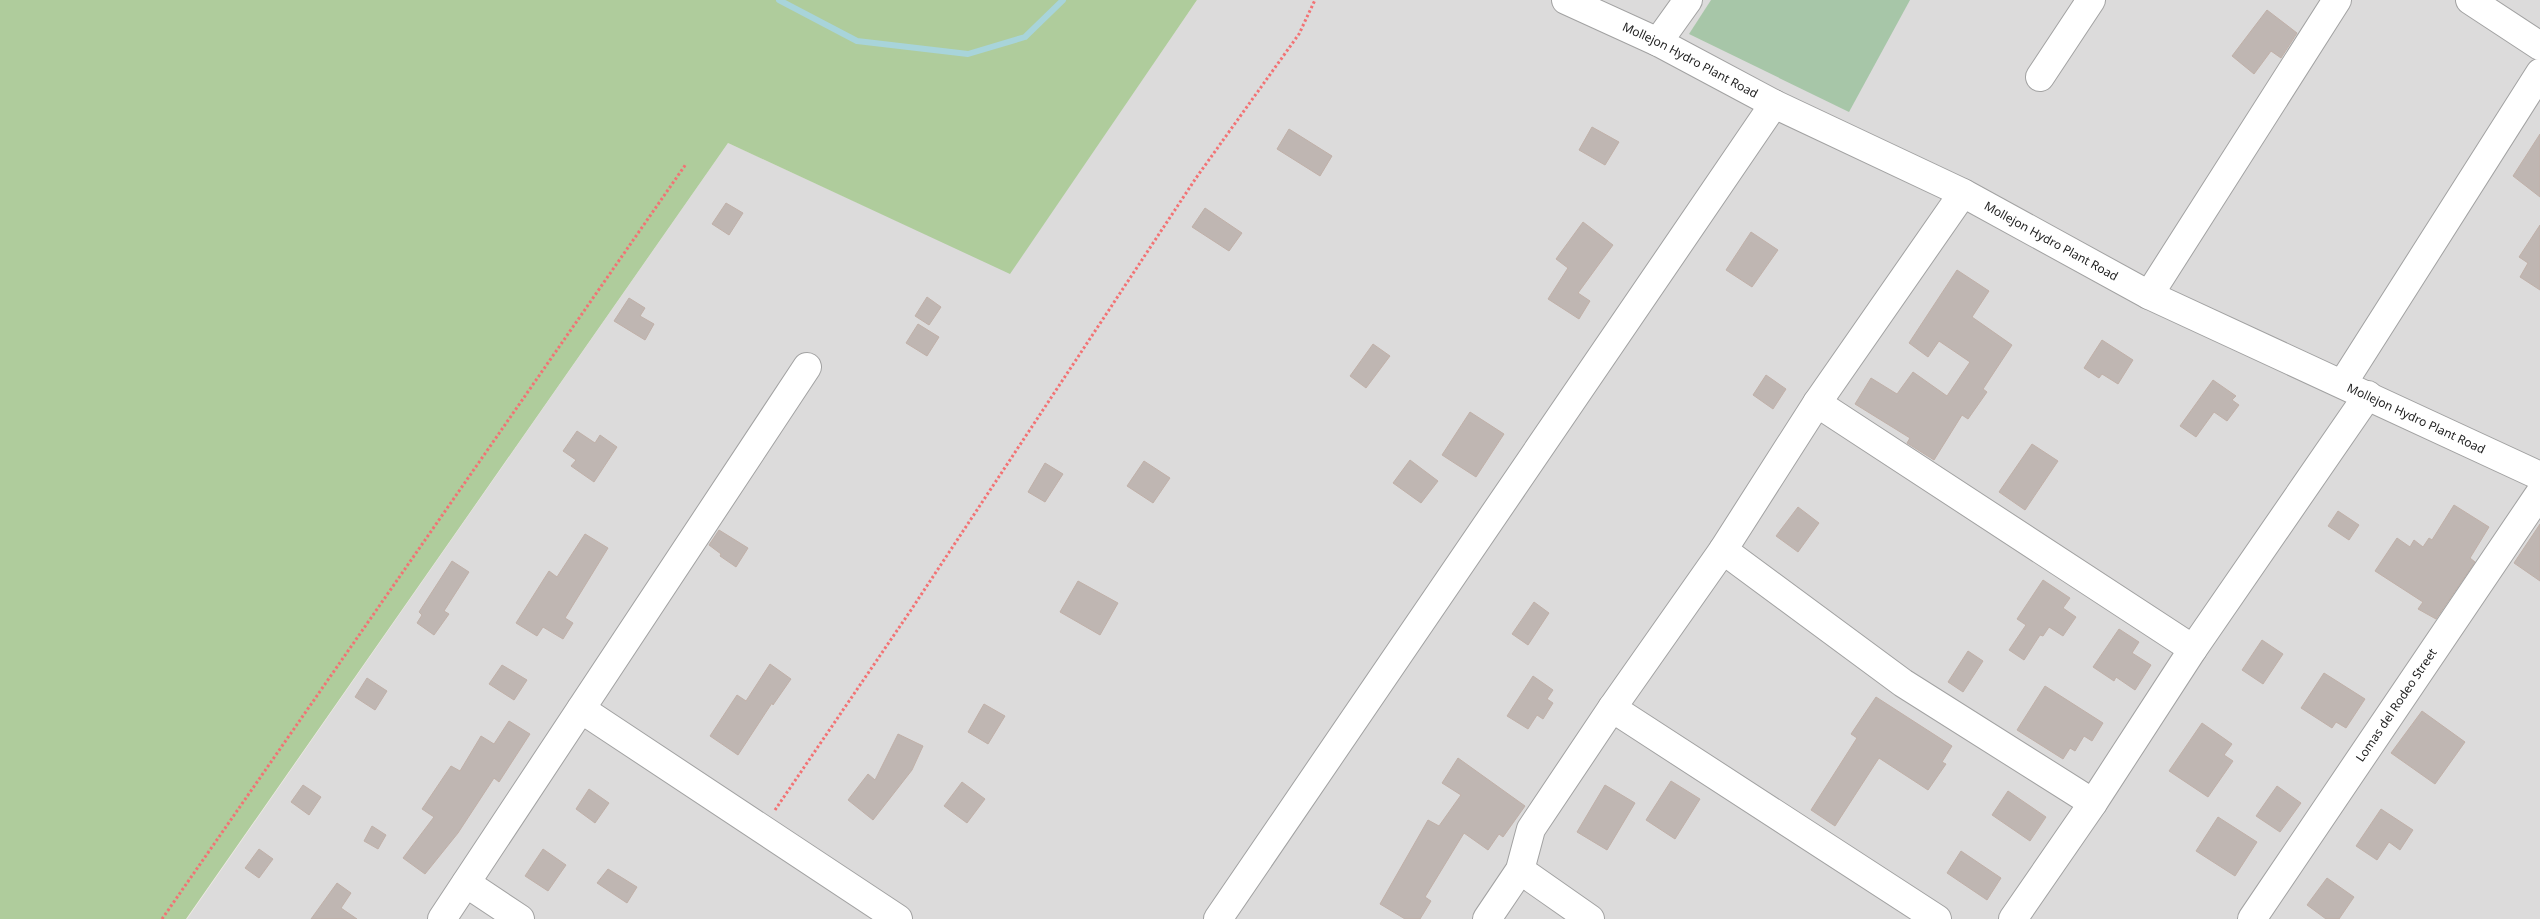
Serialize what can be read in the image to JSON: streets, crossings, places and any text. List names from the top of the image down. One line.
{"streets":{"street":["Mollejon Hydro Plant Road","Lomas del Rodeo Street"]}}
